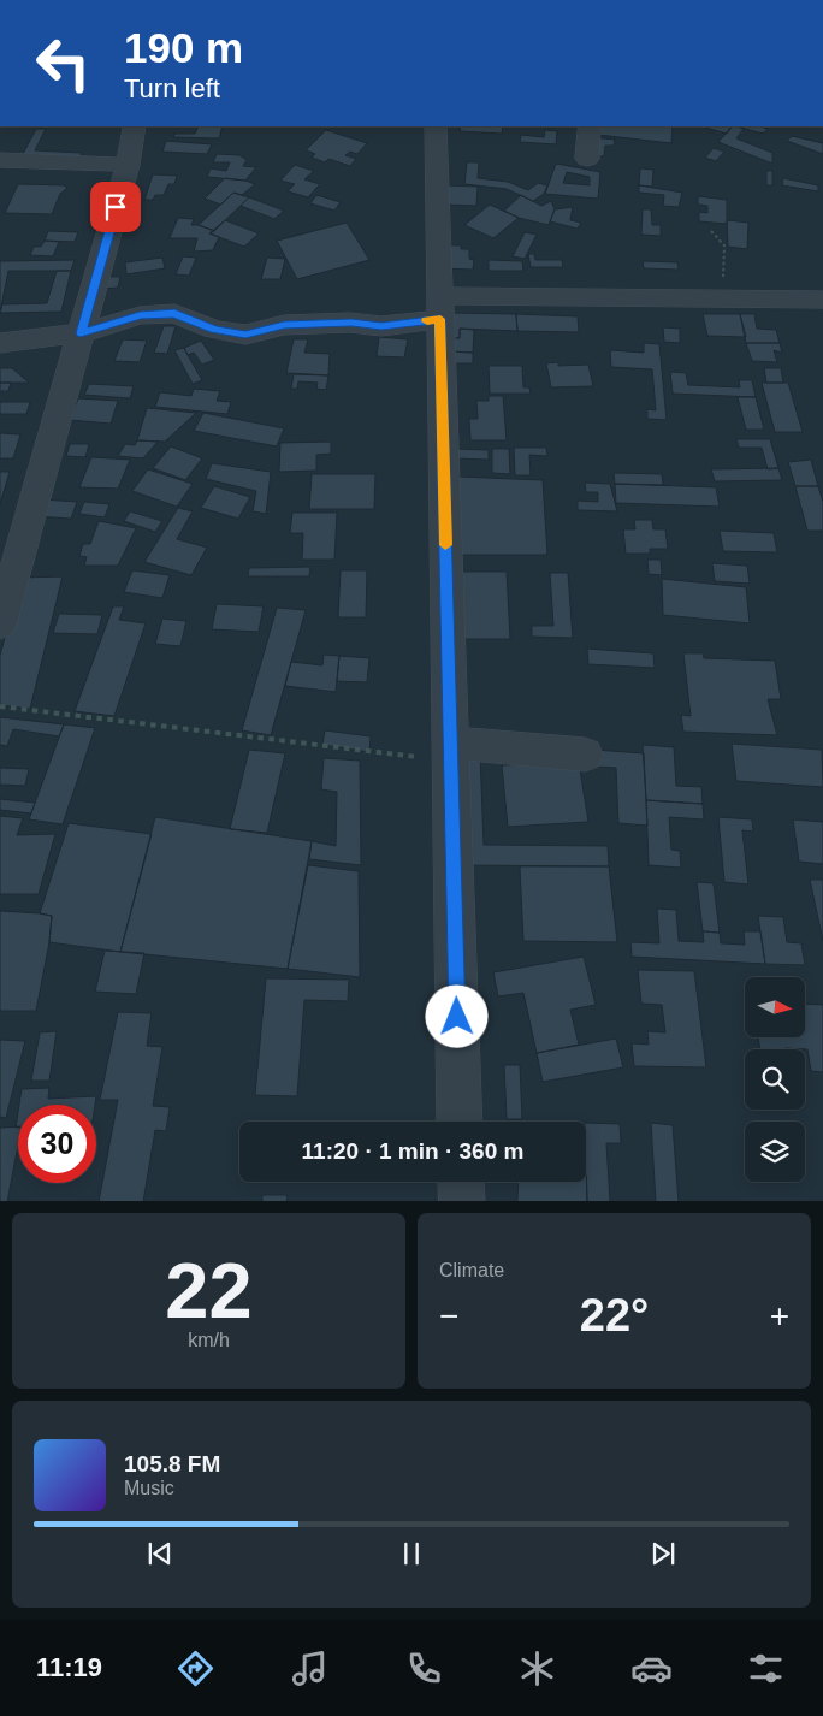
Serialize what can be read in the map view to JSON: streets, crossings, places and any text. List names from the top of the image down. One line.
{"north":"right","page":{"turn":["190 m","Turn left"],"limit":"30","trip":"11:20 · 1 min · 360 m","tile":[["22","km/h"],"Climate"],"heat":["−","22°","+"],"song":["105.8 FM","Music"],"tabs":"11:19"}}
